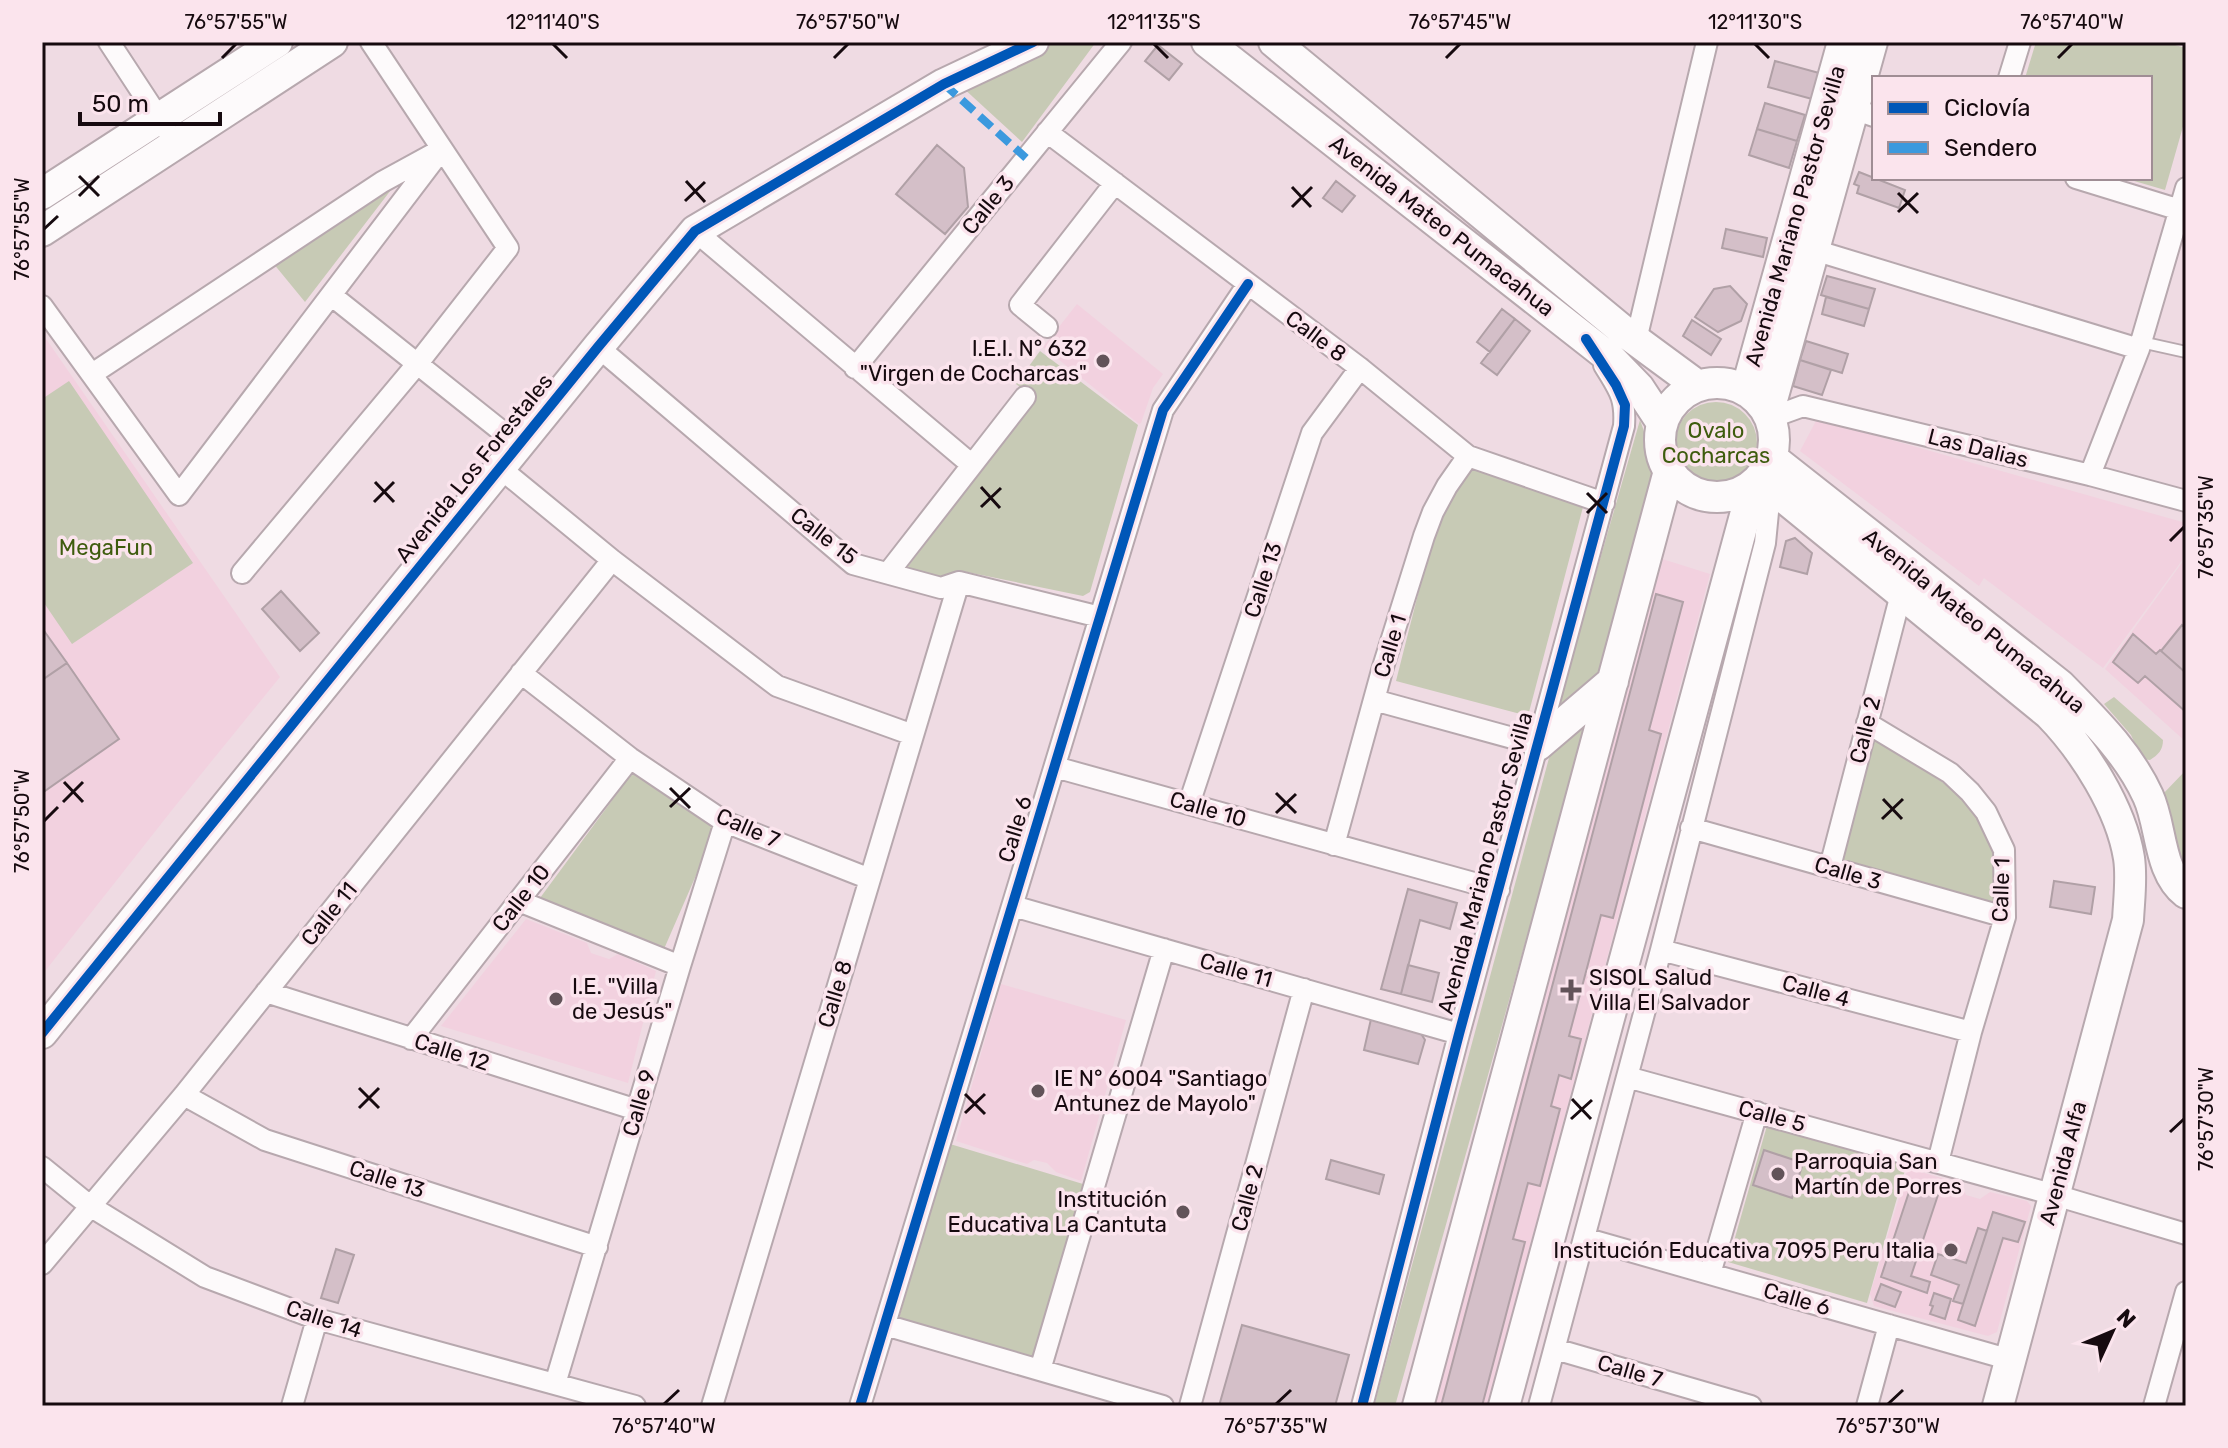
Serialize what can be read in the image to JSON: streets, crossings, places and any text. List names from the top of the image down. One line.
{"streets":{"main road":["Avenida Mariano Pastor Sevilla","Avenida Mateo Pumacahua","Avenida Los Forestales","Avenida Alfa"],"street":["Calle 3","Calle 8","Las Dalias","Calle 15","Calle 13","Calle 1","Calle 2","Calle 10","Calle 7","Calle 6","Calle 11","Calle 4","Calle 12","Calle 9","Calle 5","Calle 14"]},"crossings":[["Calle 3","Calle 8"],["Calle 3","Calle 1"],["Calle 3","Calle 2"],["Avenida Mariano Pastor Sevilla","Avenida Mateo Pumacahua"],["Avenida Mariano Pastor Sevilla","Calle 8"],["Avenida Mariano Pastor Sevilla","Las Dalias"],["Avenida Mariano Pastor Sevilla","Calle 10"],["Avenida Mariano Pastor Sevilla","Calle 11"],["Avenida Mateo Pumacahua","Las Dalias"],["Avenida Mateo Pumacahua","Calle 2"],["Avenida Mateo Pumacahua","Avenida Alfa"],["Calle 8","Calle 15"],["Calle 8","Calle 13"],["Calle 8","Calle 1"],["Calle 8","Calle 7"],["Calle 8","Calle 6"],["Avenida Los Forestales","Calle 15"],["Calle 15","Calle 6"],["Calle 13","Calle 10"],["Calle 13","Calle 11"],["Calle 13","Calle 9"],["Calle 1","Calle 2"],["Calle 1","Calle 10"],["Calle 1","Calle 4"],["Calle 1","Calle 5"],["Calle 2","Calle 11"],["Calle 10","Calle 7"],["Calle 10","Calle 6"],["Calle 10","Calle 12"],["Calle 7","Calle 11"],["Calle 7","Calle 9"],["Calle 6","Calle 11"],["Calle 6","Avenida Alfa"],["Calle 11","Calle 12"],["Calle 11","Calle 14"],["Calle 12","Calle 9"],["Calle 9","Calle 14"],["Calle 5","Avenida Alfa"]],"parks":["Ovalo Cocharcas","MegaFun"],"places":{"other":["I.E.I. N° 632 \"Virgen de Cocharcas\"","I.E. \"Villa de Jesús\"","IE N° 6004 \"Santiago Antunez de Mayolo\"","Parroquia San Martín de Porres","Institución Educativa La Cantuta","Institución Educativa 7095 Peru Italia"],"health":["SISOL Salud Villa El Salvador"]},"legend":["Ciclovía","Sendero"],"scale_bar":"50 m","north":"top right","coordinates":["76°57'55\"W","12°11'40\"S","76°57'50\"W","12°11'35\"S","76°57'45\"W","12°11'30\"S","76°57'40\"W","76°57'35\"W","76°57'30\"W"]}
